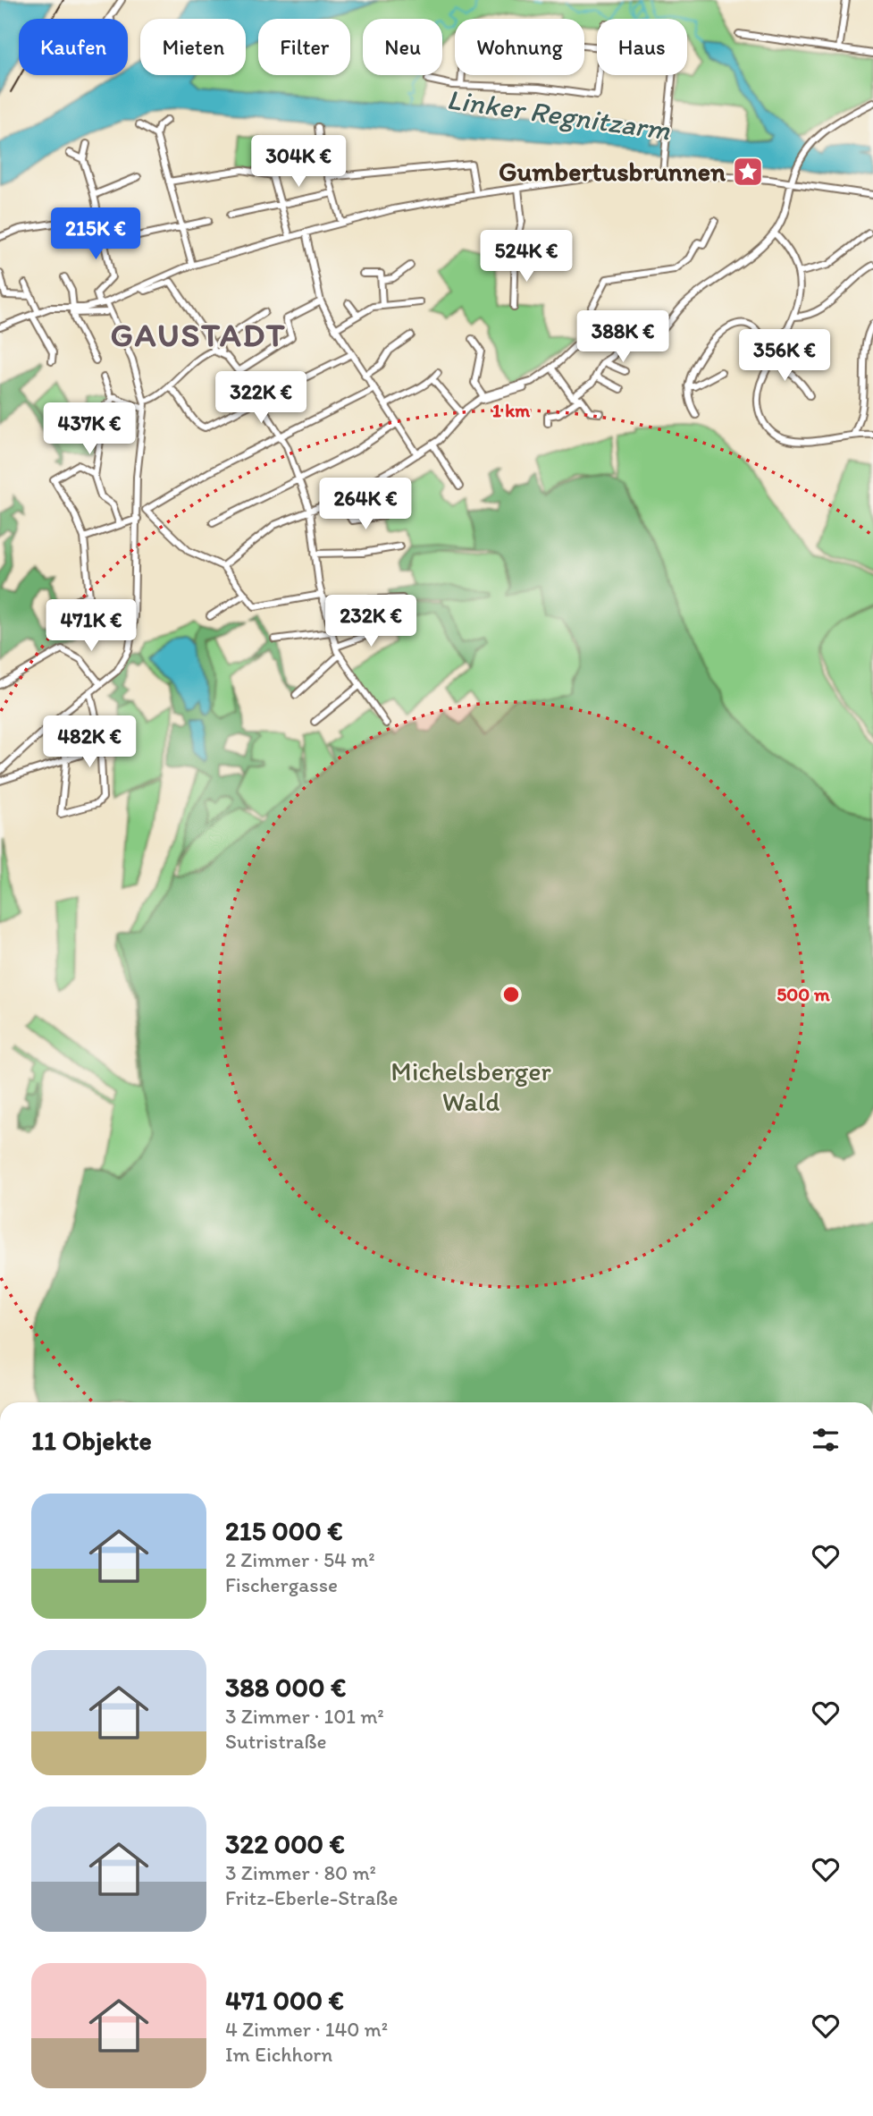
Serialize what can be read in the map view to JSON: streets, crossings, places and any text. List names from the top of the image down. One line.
{"districts":["GAUSTADT"],"water":["Linker Regnitzarm"],"parks":["Michelsberger Wald"],"places":{"place":["Gumbertusbrunnen"]},"page":{"chip":["Kaufen","Mieten","Filter","Neu","Wohnung","Haus"],"price":["304K €","215K €","524K €","388K €","356K €","322K €","437K €","264K €","232K €","471K €","482K €"],"heading":"11 Objekte","list":[{"name":"215 000 €","note":"2 Zimmer · 54 m² · Fischergasse"},{"name":"388 000 €","note":"3 Zimmer · 101 m² · Sutristraße"},{"name":"322 000 €","note":"3 Zimmer · 80 m² · Fritz-Eberle-Straße"},{"name":"471 000 €","note":"4 Zimmer · 140 m² · Im Eichhorn"}]},"rings":["1 km","500 m"]}
